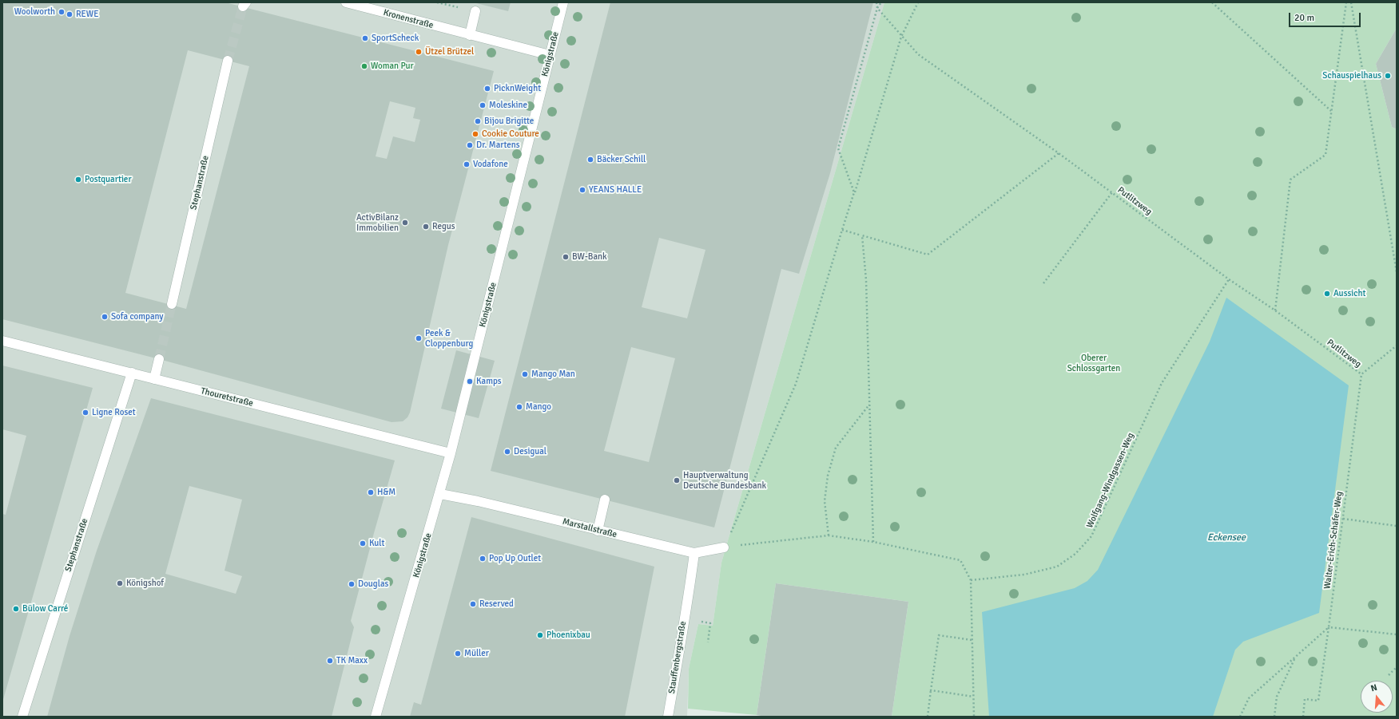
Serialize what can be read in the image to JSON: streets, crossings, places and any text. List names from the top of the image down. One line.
{"streets":{"street":["Kronenstraße","Königstraße","Stephanstraße","Thouretstraße","Marstallstraße","Stauffenbergstraße"],"path":["Putlitzweg","Wolfgang-Windgassen-Weg","Walter-Erich-Schäfer-Weg"]},"crossings":[["Kronenstraße","Königstraße"],["Königstraße","Thouretstraße"],["Königstraße","Marstallstraße"],["Stephanstraße","Thouretstraße"],["Putlitzweg","Wolfgang-Windgassen-Weg"],["Putlitzweg","Walter-Erich-Schäfer-Weg"],["Marstallstraße","Stauffenbergstraße"]],"water":["Eckensee"],"parks":["Oberer Schlossgarten"],"places":["Woolworth","REWE","SportScheck","Ützel Brützel","Woman Pur","Schauspielhaus","PicknWeight","Moleskine","Bijou Brigitte","Cookie Couture","Dr. Martens","Bäcker Schill","Vodafone","Postquartier","YEANS HALLE","ActivBilanz Immobilien","Regus","BW-Bank","Aussicht","Sofa company","Peek & Cloppenburg","Mango Man","Kamps","Mango","Ligne Roset","Desigual","Hauptverwaltung Deutsche Bundesbank","H&M","Kult","Pop Up Outlet","Königshof","Douglas","Reserved","Bülow Carré","Phoenixbau","Müller","TK Maxx"],"scale_bar":"20 m","north":"top"}
